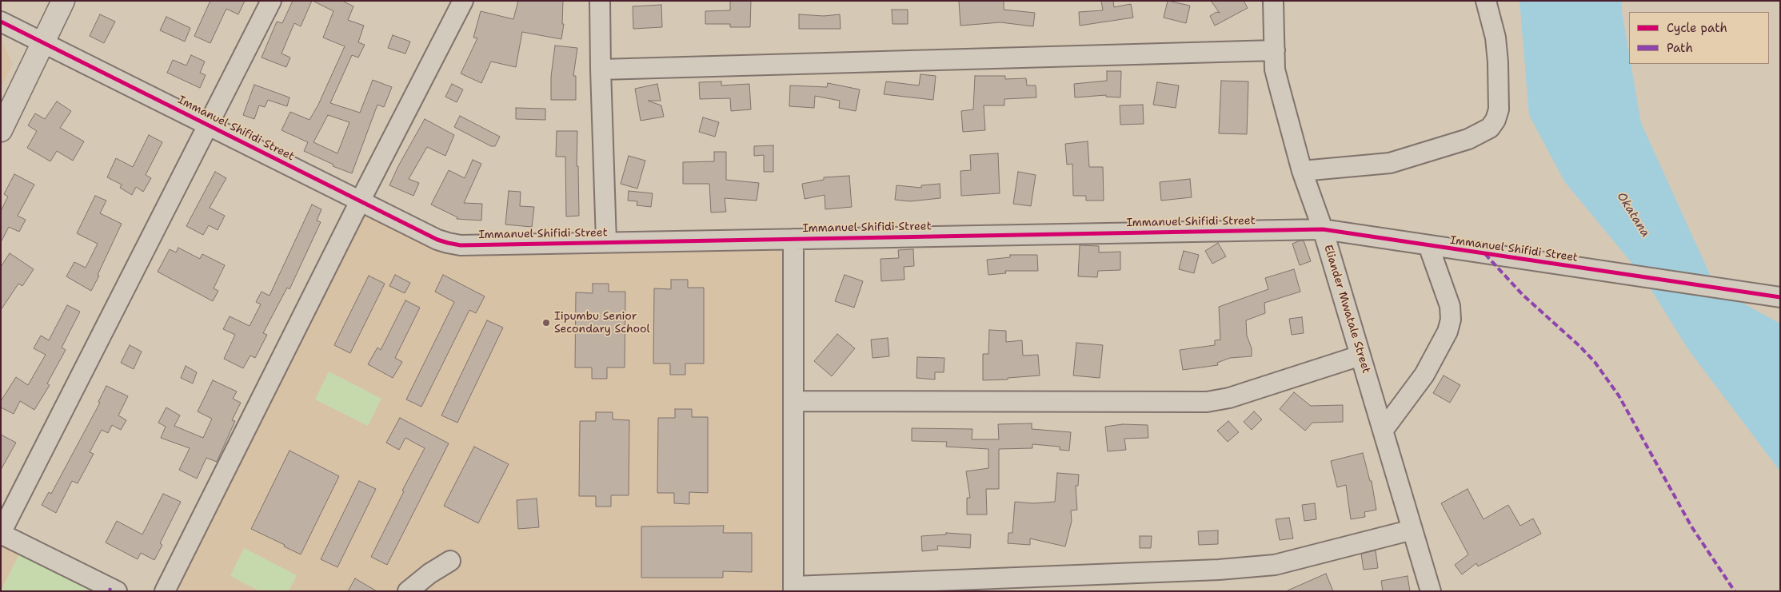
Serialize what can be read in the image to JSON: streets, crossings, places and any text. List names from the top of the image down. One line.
{"streets":{"street":["Immanuel Shifidi Street","Eliander Mwatale Street"]},"crossings":[["Immanuel Shifidi Street","Eliander Mwatale Street"]],"water":["Okatana"],"places":["Iipumbu Senior Secondary School"],"legend":["Cycle path","Path"]}
